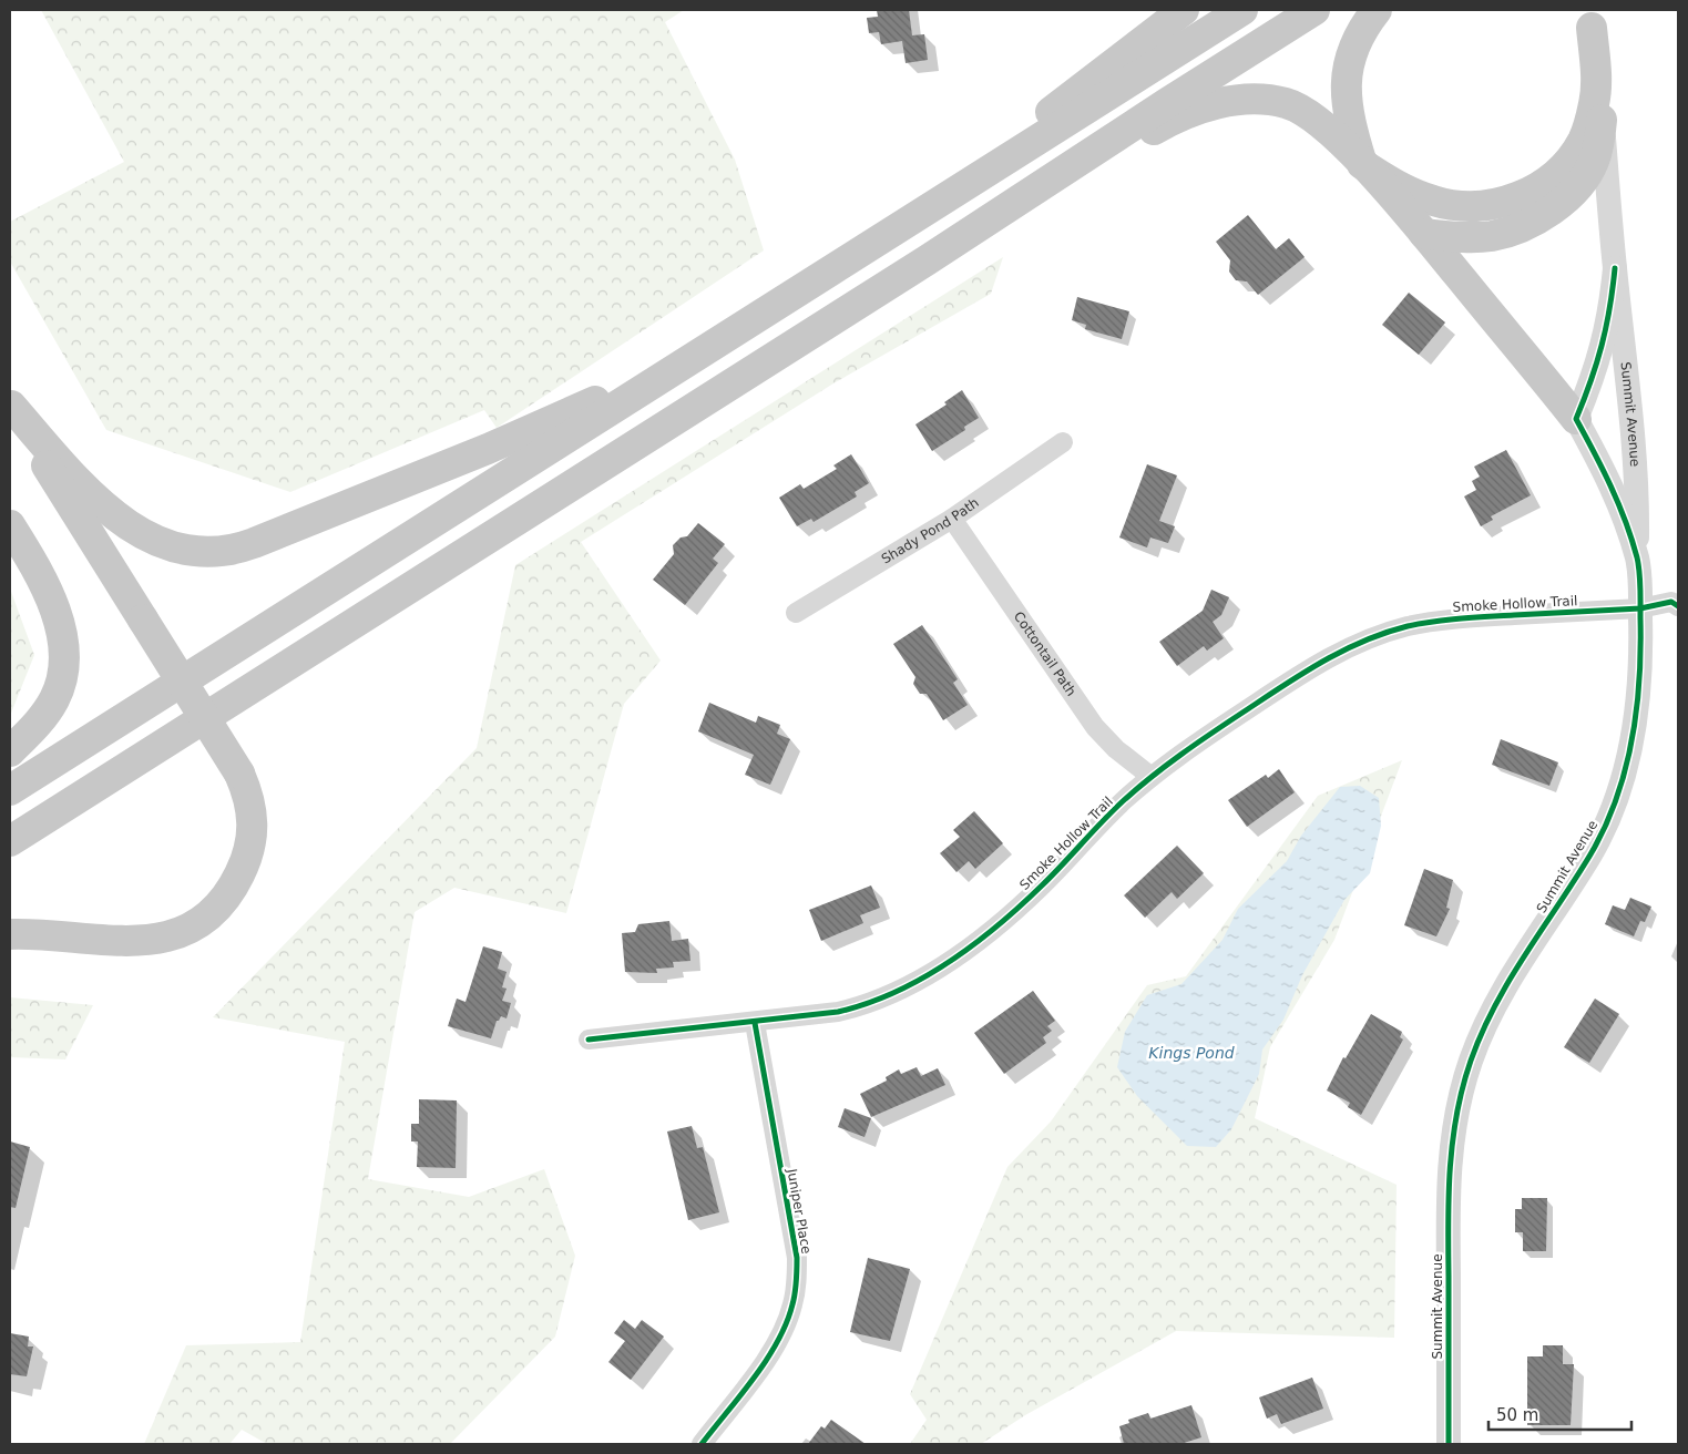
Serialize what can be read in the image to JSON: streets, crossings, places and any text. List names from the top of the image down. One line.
{"streets":{"street":["Summit Avenue","Shady Pond Path","Smoke Hollow Trail","Cottontail Path","Juniper Place"]},"crossings":[["Summit Avenue","Smoke Hollow Trail"],["Shady Pond Path","Cottontail Path"],["Smoke Hollow Trail","Cottontail Path"],["Smoke Hollow Trail","Juniper Place"]],"water":["Kings Pond"],"scale_bar":"50 m"}
